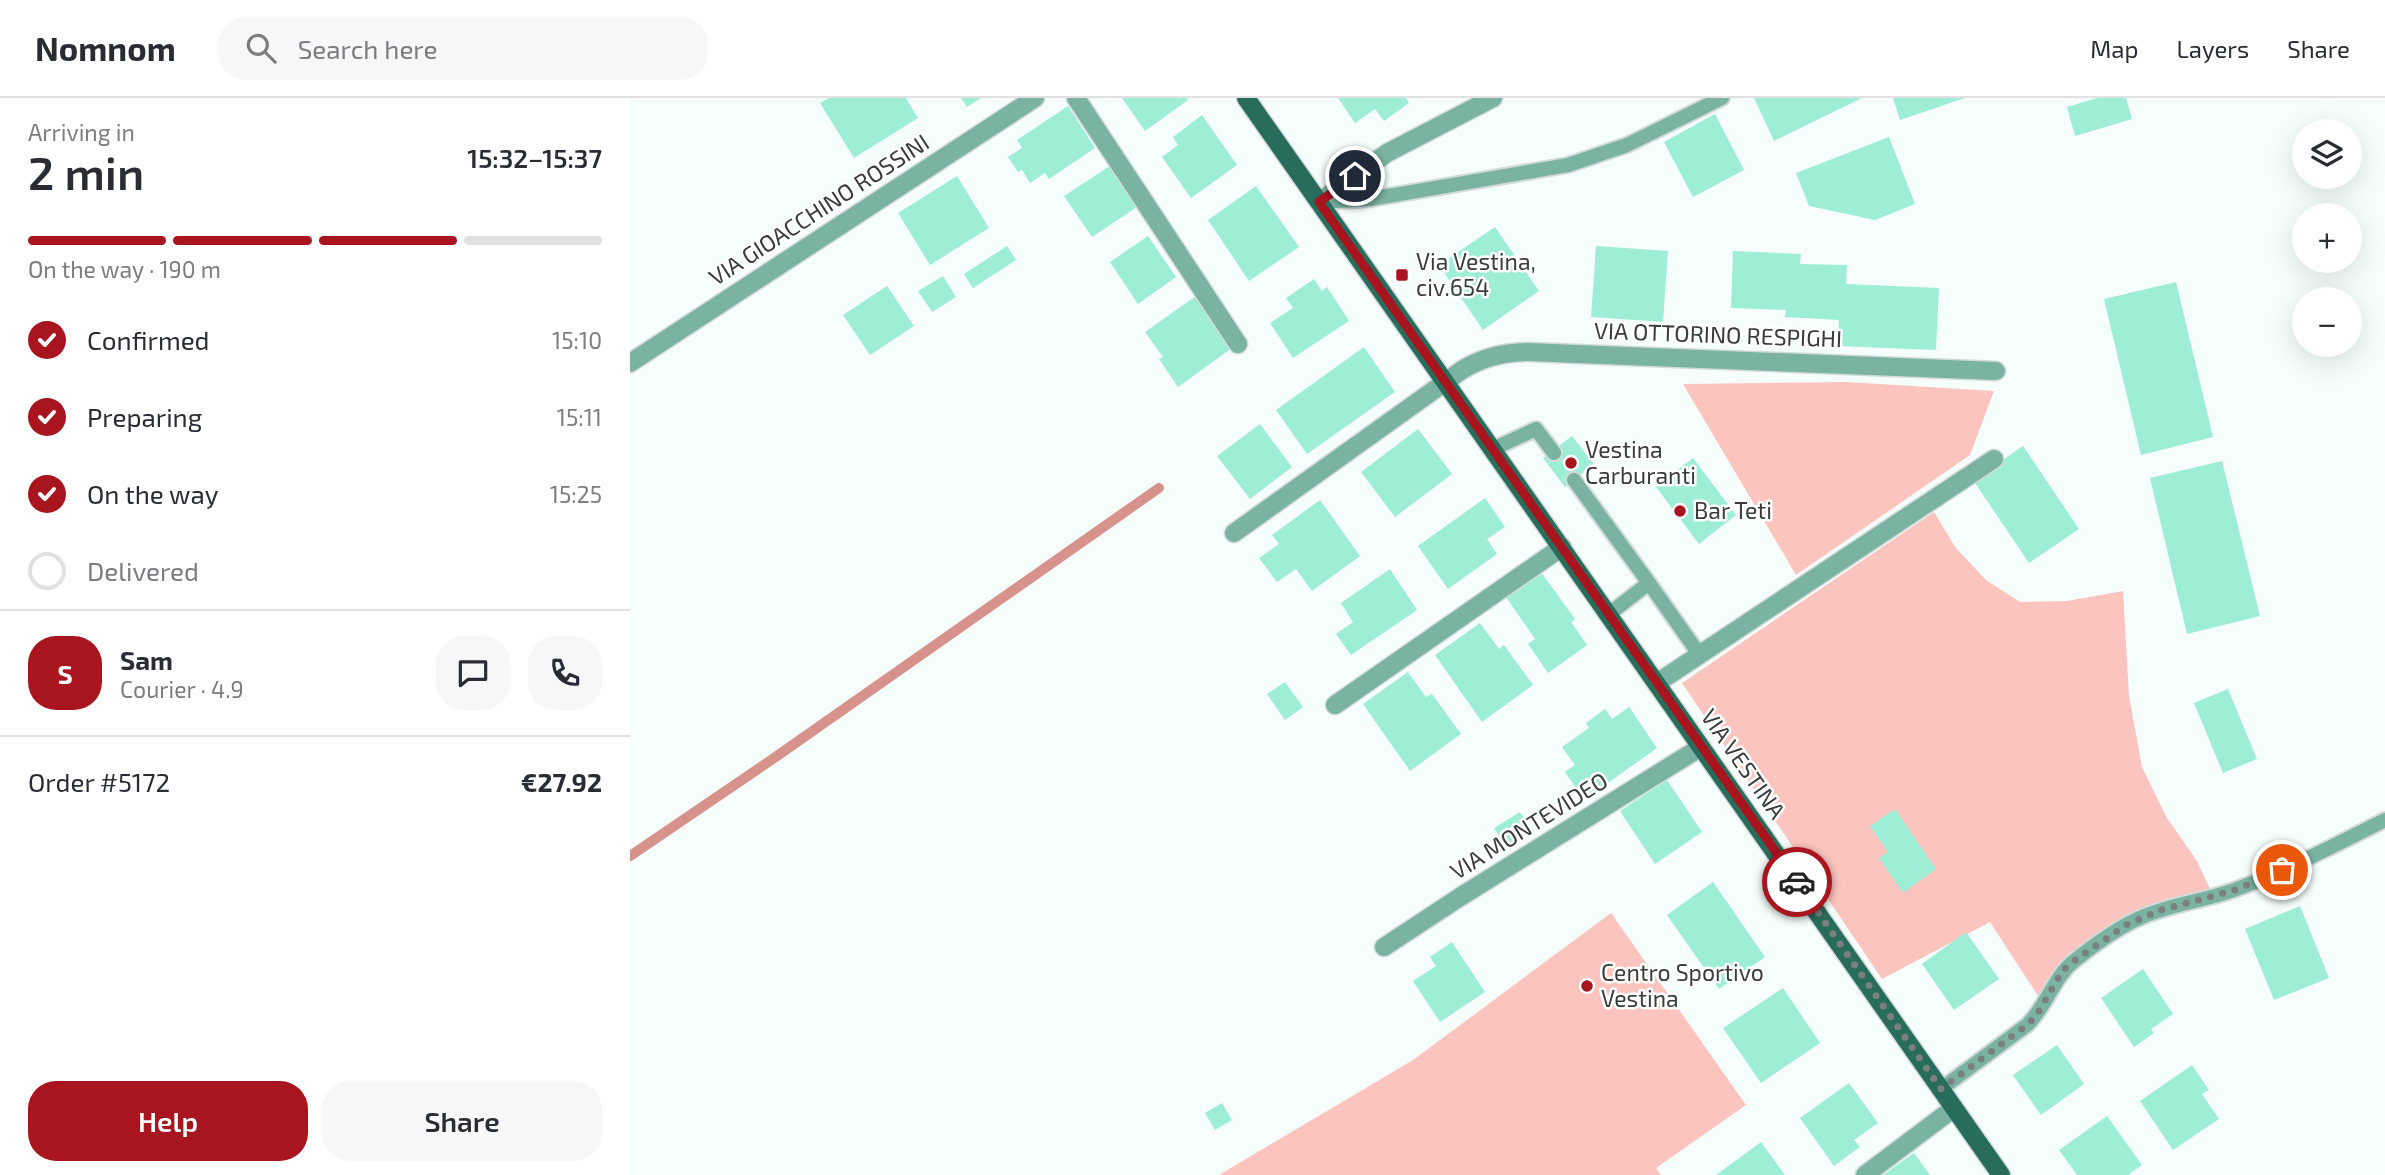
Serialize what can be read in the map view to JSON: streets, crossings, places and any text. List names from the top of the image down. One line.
{"streets":{"main road":["VIA VESTINA"],"street":["VIA GIOACCHINO ROSSINI","VIA OTTORINO RESPIGHI","VIA MONTEVIDEO"]},"crossings":[["VIA OTTORINO RESPIGHI","VIA VESTINA"],["VIA VESTINA","VIA MONTEVIDEO"]],"places":{"transit":["Via Vestina, civ.654"],"other":["Vestina Carburanti","Bar Teti","Centro Sportivo Vestina"]},"page":{"header":"Nomnom","search":"Search here","nav":["Map","Layers","Share"],"heading":["2 min","Arriving in","15:32–15:37"],"panel":["Sam","Courier · 4.9","Order #5172","€27.92"],"map_buttons":["+","−"],"bar":"On the way · 190 m","list":[["Confirmed","15:10"],["Preparing","15:11"],["On the way","15:25"],"Delivered"],"round":"S","buttons":["Help","Share"]}}
